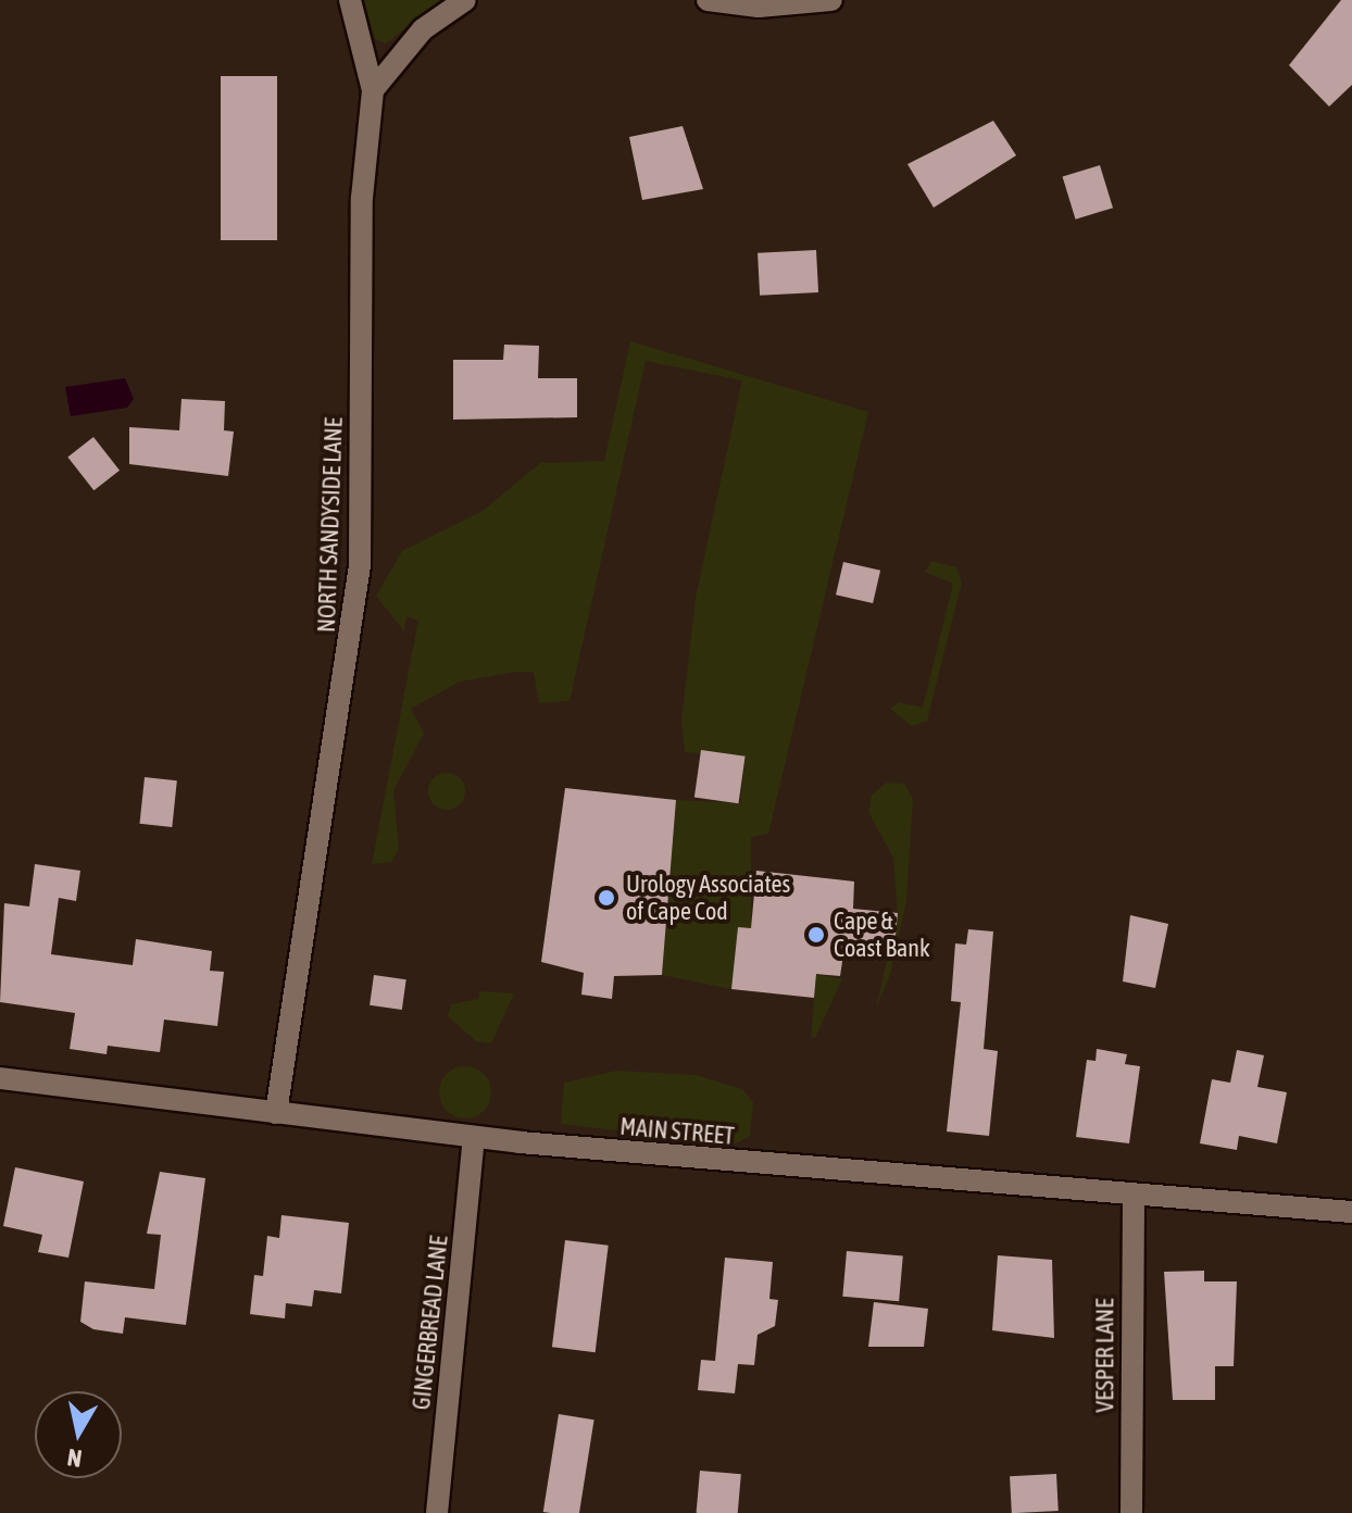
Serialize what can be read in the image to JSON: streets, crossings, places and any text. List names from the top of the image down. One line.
{"streets":{"street":["NORTH SANDYSIDE LANE","MAIN STREET","GINGERBREAD LANE","VESPER LANE"]},"crossings":[["NORTH SANDYSIDE LANE","MAIN STREET"],["MAIN STREET","GINGERBREAD LANE"],["MAIN STREET","VESPER LANE"]],"places":["Urology Associates of Cape Cod","Cape & Coast Bank"],"north":"bottom"}
